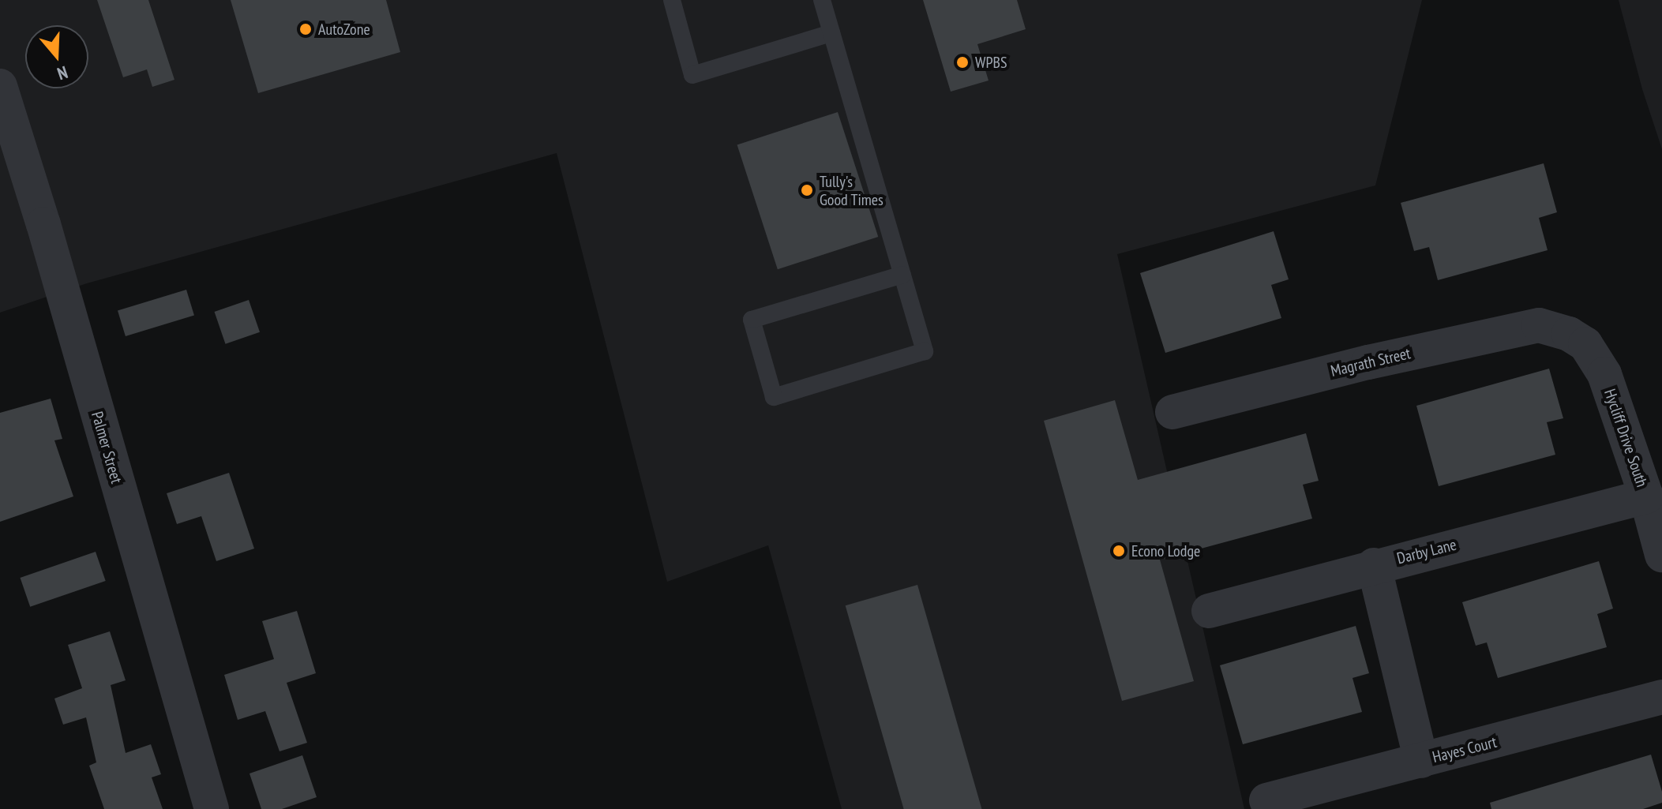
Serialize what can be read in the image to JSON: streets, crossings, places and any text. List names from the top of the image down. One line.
{"streets":{"street":["Magrath Street","Hycliff Drive South","Palmer Street","Darby Lane","Hayes Court"]},"crossings":[["Magrath Street","Hycliff Drive South"],["Hycliff Drive South","Darby Lane"]],"places":["AutoZone","WPBS","Tully's Good Times","Econo Lodge"],"north":"bottom"}
